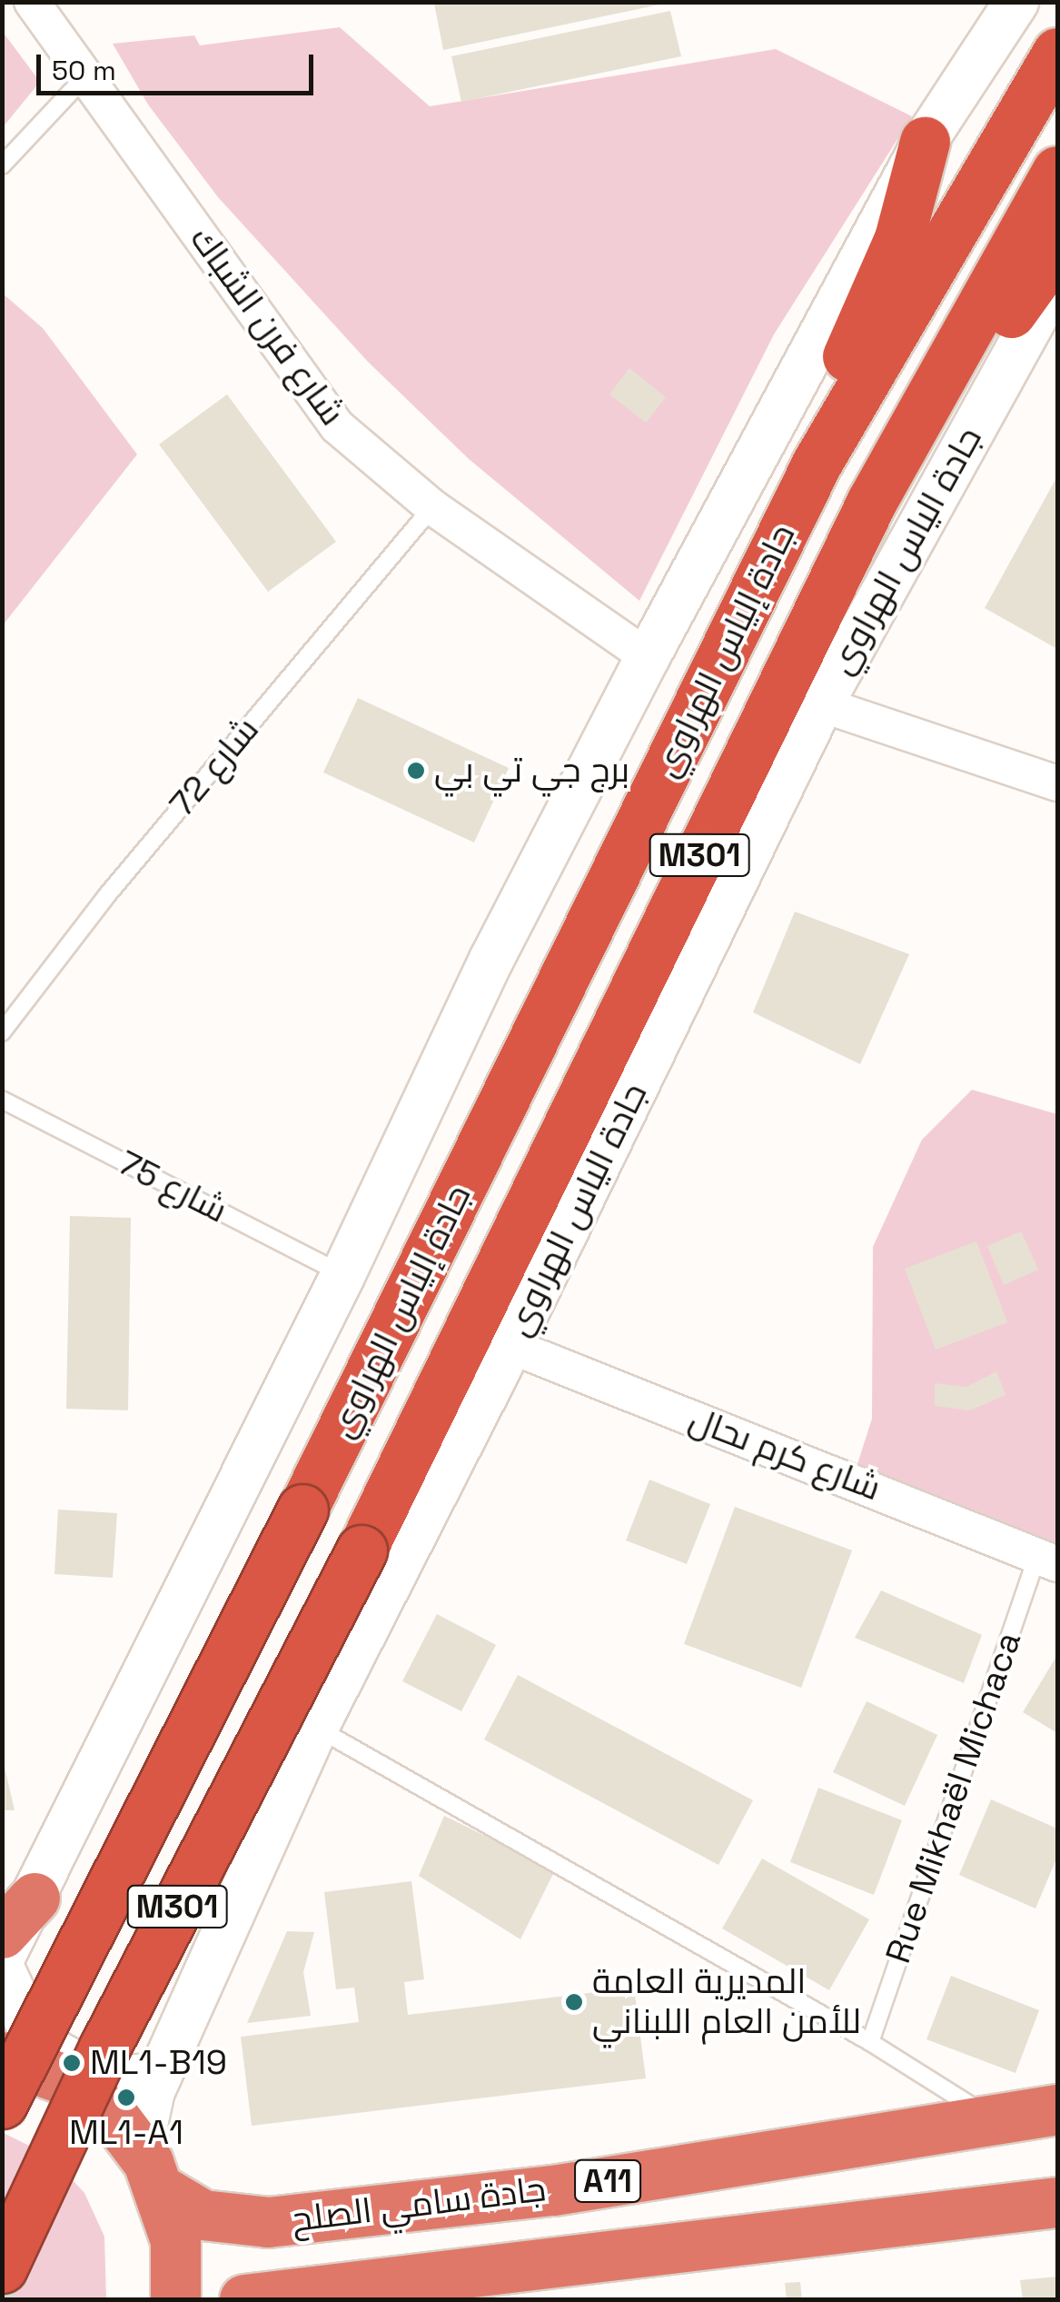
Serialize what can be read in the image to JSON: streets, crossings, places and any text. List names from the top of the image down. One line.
{"streets":{"highway":["جادة إلياس الهراوي","M301","A11","جادة سامي الصلح"],"street":["شارع فرن الشباك","جادة الياس الهراوي","شارع كرم ىحال"],"lane":["شارع 72","شارع 75","Rue Mikhaël Michaca"]},"crossings":[["شارع فرن الشباك","جادة إلياس الهراوي"],["شارع فرن الشباك","شارع 72"],["جادة الياس الهراوي","شارع كرم ىحال"],["جادة الياس الهراوي","جادة سامي الصلح"],["شارع كرم ىحال","Rue Mikhaël Michaca"]],"places":["برج جي تي بي","المديرية العامة للأمن العام اللبناني","ML1-B19","ML1-A1"],"scale_bar":"50 m"}
